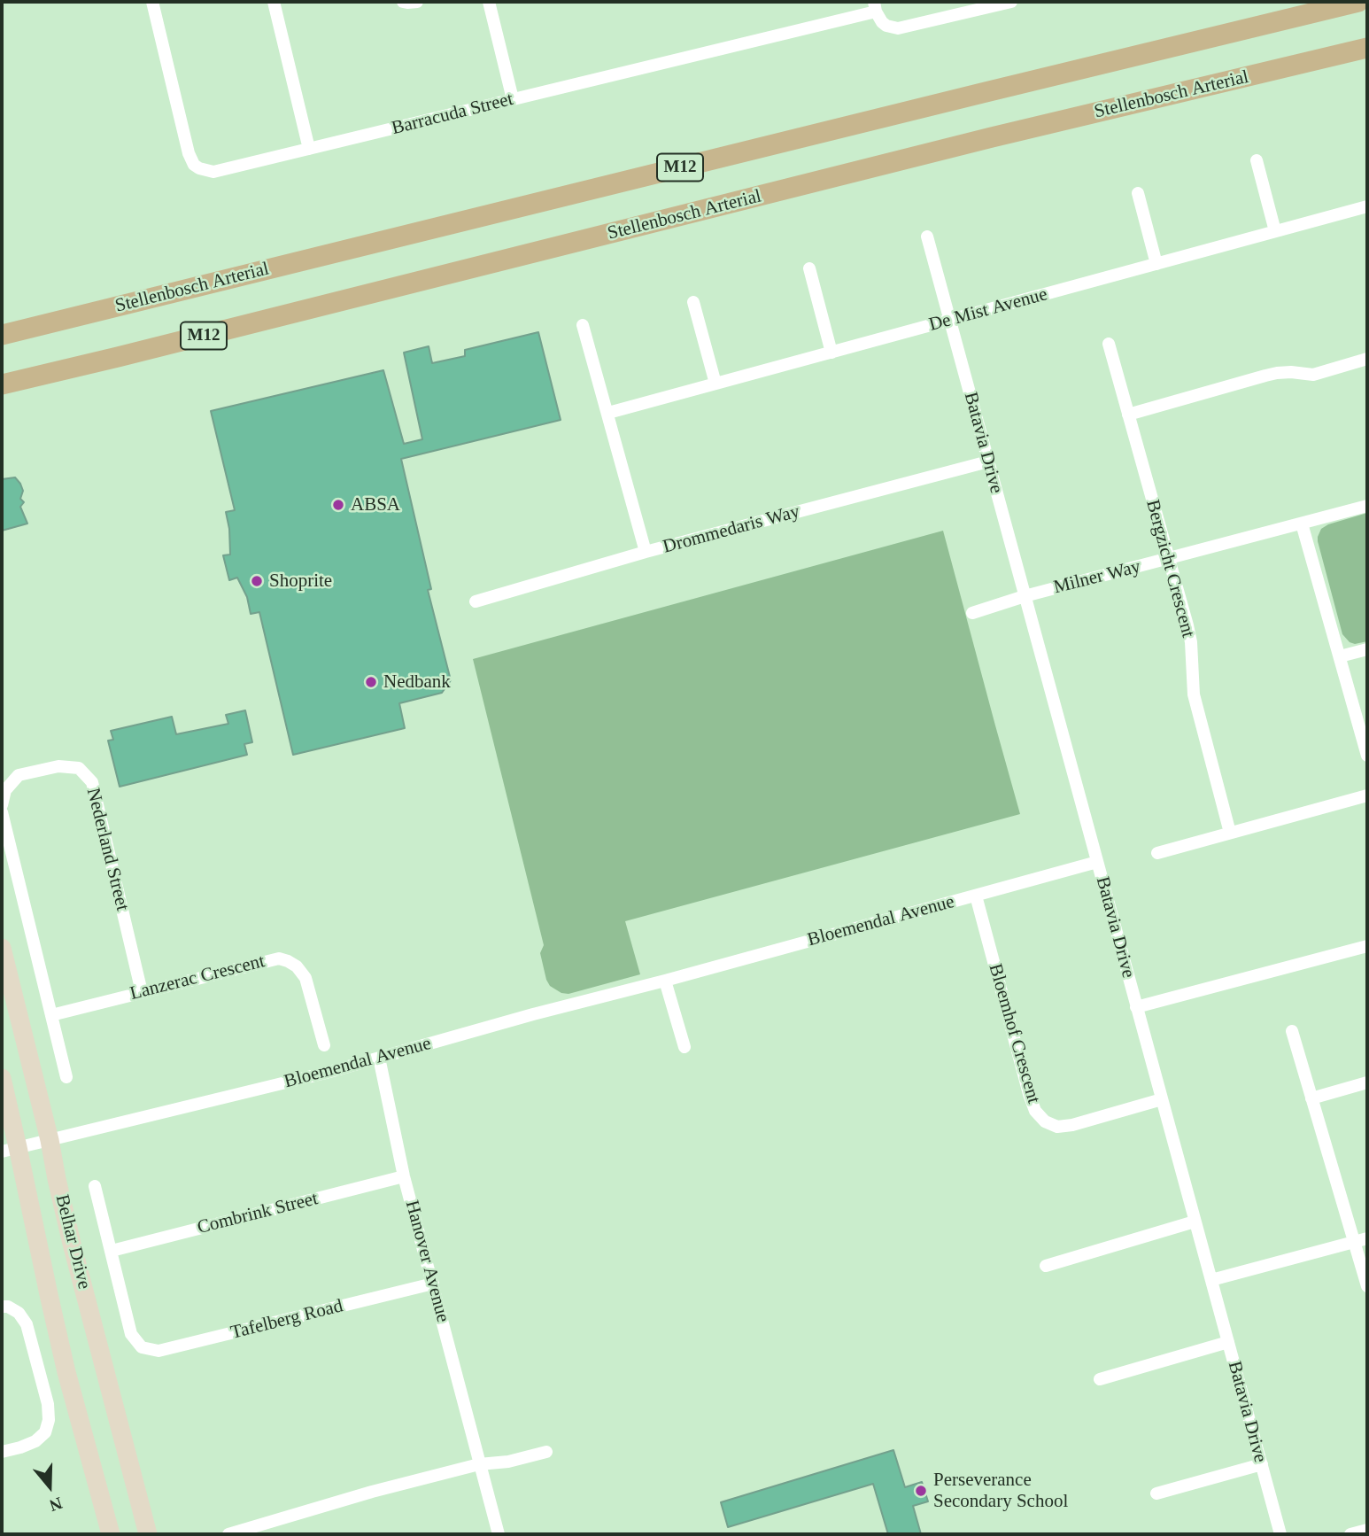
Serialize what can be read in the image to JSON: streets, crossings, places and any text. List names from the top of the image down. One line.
{"streets":{"main road":["Stellenbosch Arterial","M12","Belhar Drive"],"street":["Barracuda Street","De Mist Avenue","Batavia Drive","Drommedaris Way","Bergzicht Crescent","Milner Way","Nederland Street","Bloemendal Avenue","Lanzerac Crescent","Bloemhof Crescent","Combrink Street","Hanover Avenue","Tafelberg Road"]},"crossings":[["De Mist Avenue","Batavia Drive"],["Batavia Drive","Drommedaris Way"],["Batavia Drive","Milner Way"],["Batavia Drive","Bloemendal Avenue"],["Batavia Drive","Bloemhof Crescent"],["Bergzicht Crescent","Milner Way"],["Nederland Street","Lanzerac Crescent"],["Bloemendal Avenue","Bloemhof Crescent"],["Bloemendal Avenue","Belhar Drive"],["Bloemendal Avenue","Hanover Avenue"],["Combrink Street","Hanover Avenue"],["Combrink Street","Tafelberg Road"],["Hanover Avenue","Tafelberg Road"]],"places":["ABSA","Shoprite","Nedbank","Perseverance Secondary School"],"north":"bottom"}
